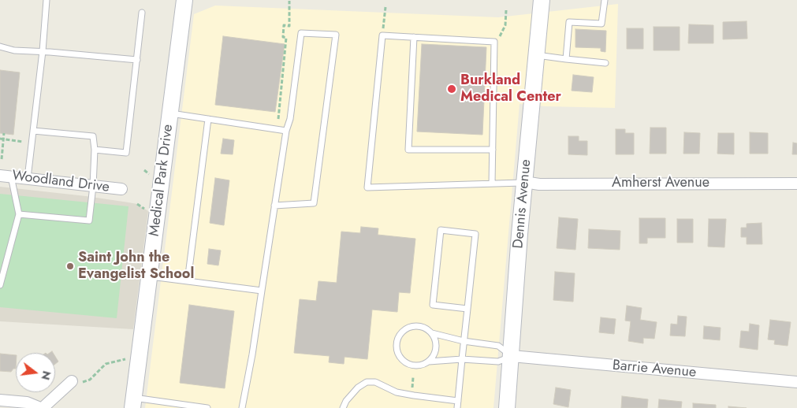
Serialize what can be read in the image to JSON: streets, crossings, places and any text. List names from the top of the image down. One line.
{"streets":{"street":["Medical Park Drive","Woodland Drive","Amherst Avenue","Dennis Avenue","Barrie Avenue"]},"crossings":[["Amherst Avenue","Dennis Avenue"],["Dennis Avenue","Barrie Avenue"]],"places":["Burkland Medical Center","Saint John the Evangelist School"],"north":"right"}
